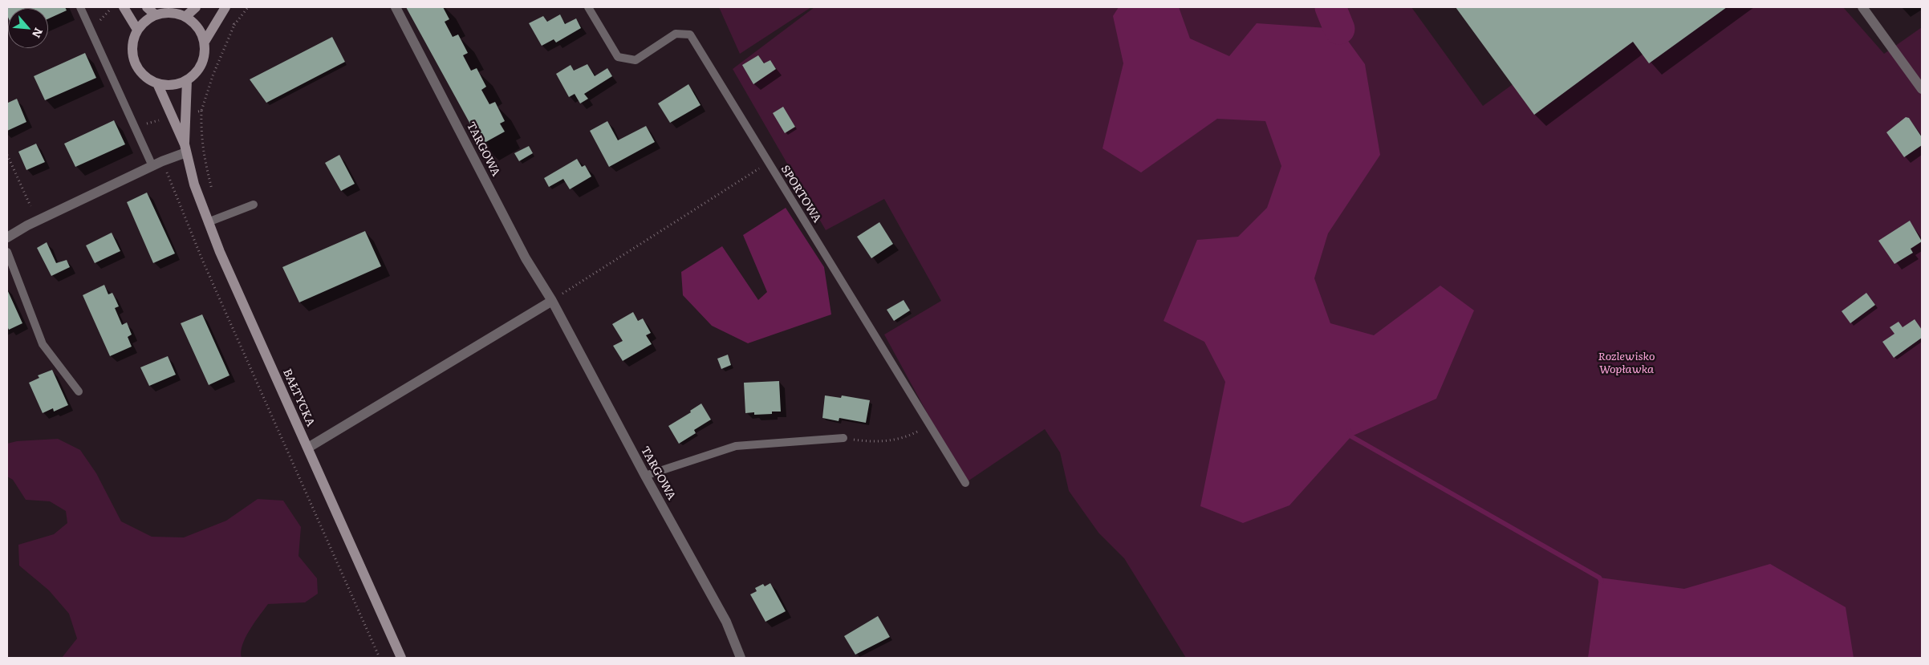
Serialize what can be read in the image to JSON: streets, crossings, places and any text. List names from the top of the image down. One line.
{"streets":{"main road":["BAŁTYCKA"],"street":["TARGOWA"],"lane":["SPORTOWA"]},"parks":["Rozlewisko Wopławka"],"north":"bottom right"}
